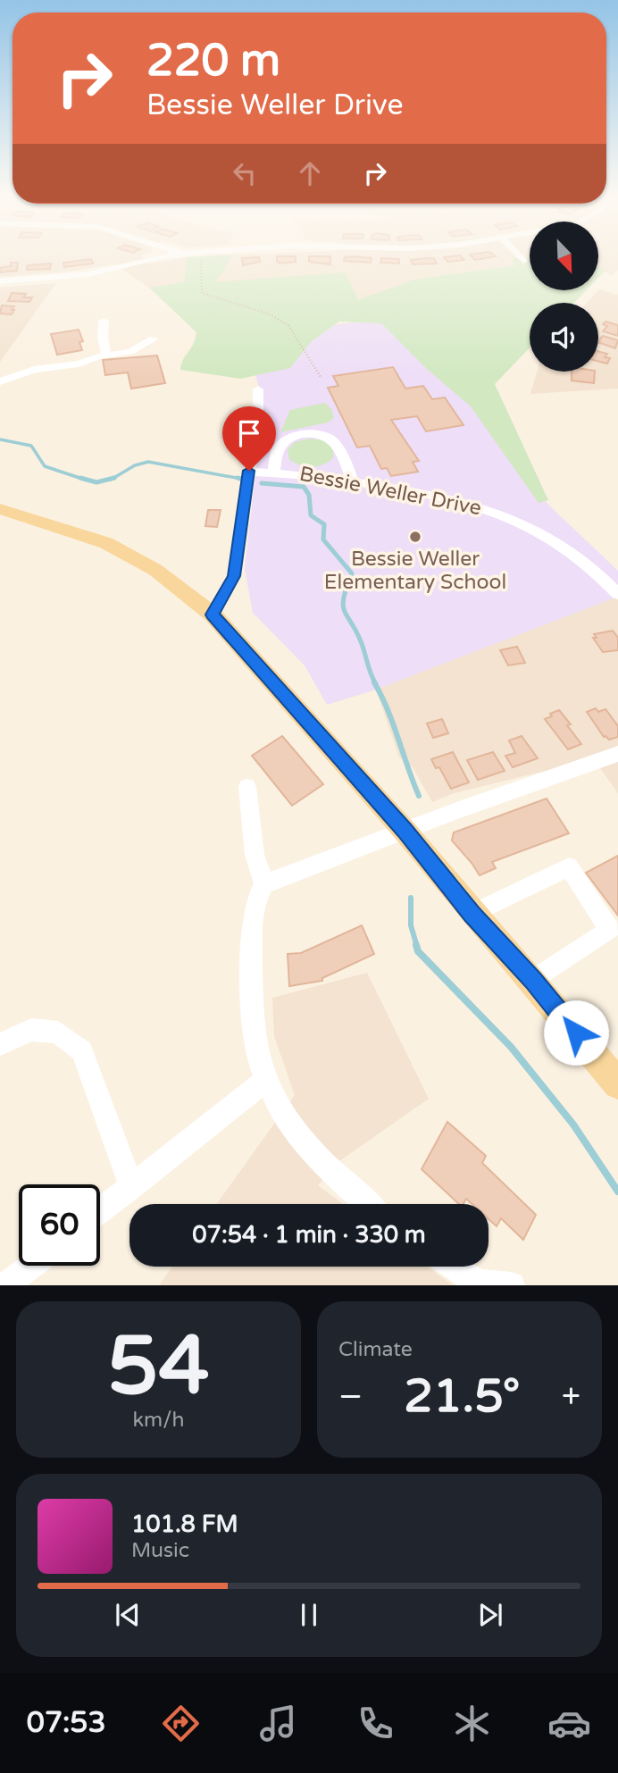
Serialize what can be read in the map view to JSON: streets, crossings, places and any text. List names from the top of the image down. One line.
{"streets":{"street":["Bessie Weller Drive"]},"places":["Bessie Weller Elementary School"],"north":"bottom right","page":{"turn":["220 m","Bessie Weller Drive"],"limit":"60","trip":"07:54 · 1 min · 330 m","tile":[["54","km/h"],"Climate"],"heat":["−","21.5°","+"],"song":["101.8 FM","Music"],"tabs":"07:53"}}
